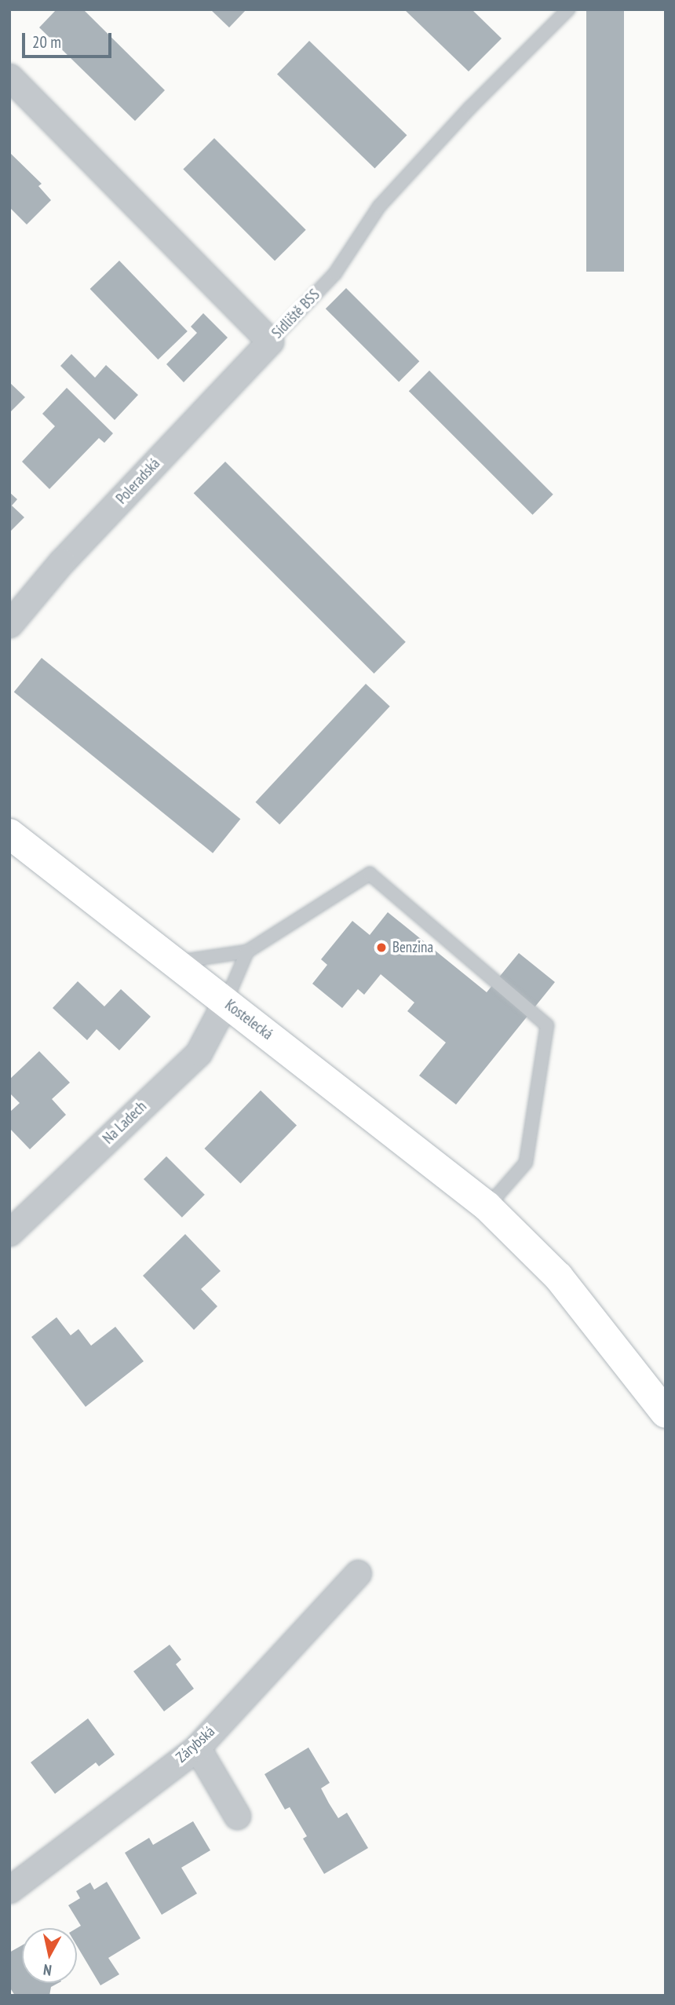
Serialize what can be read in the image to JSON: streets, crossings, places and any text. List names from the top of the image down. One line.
{"streets":{"main road":["Kostelecká"],"street":["Sídliště BSS","Poleradská","Na Ladech","Zárybská"]},"crossings":[["Sídliště BSS","Poleradská"],["Kostelecká","Na Ladech"]],"places":["Benzina"],"scale_bar":"20 m","north":"bottom"}
